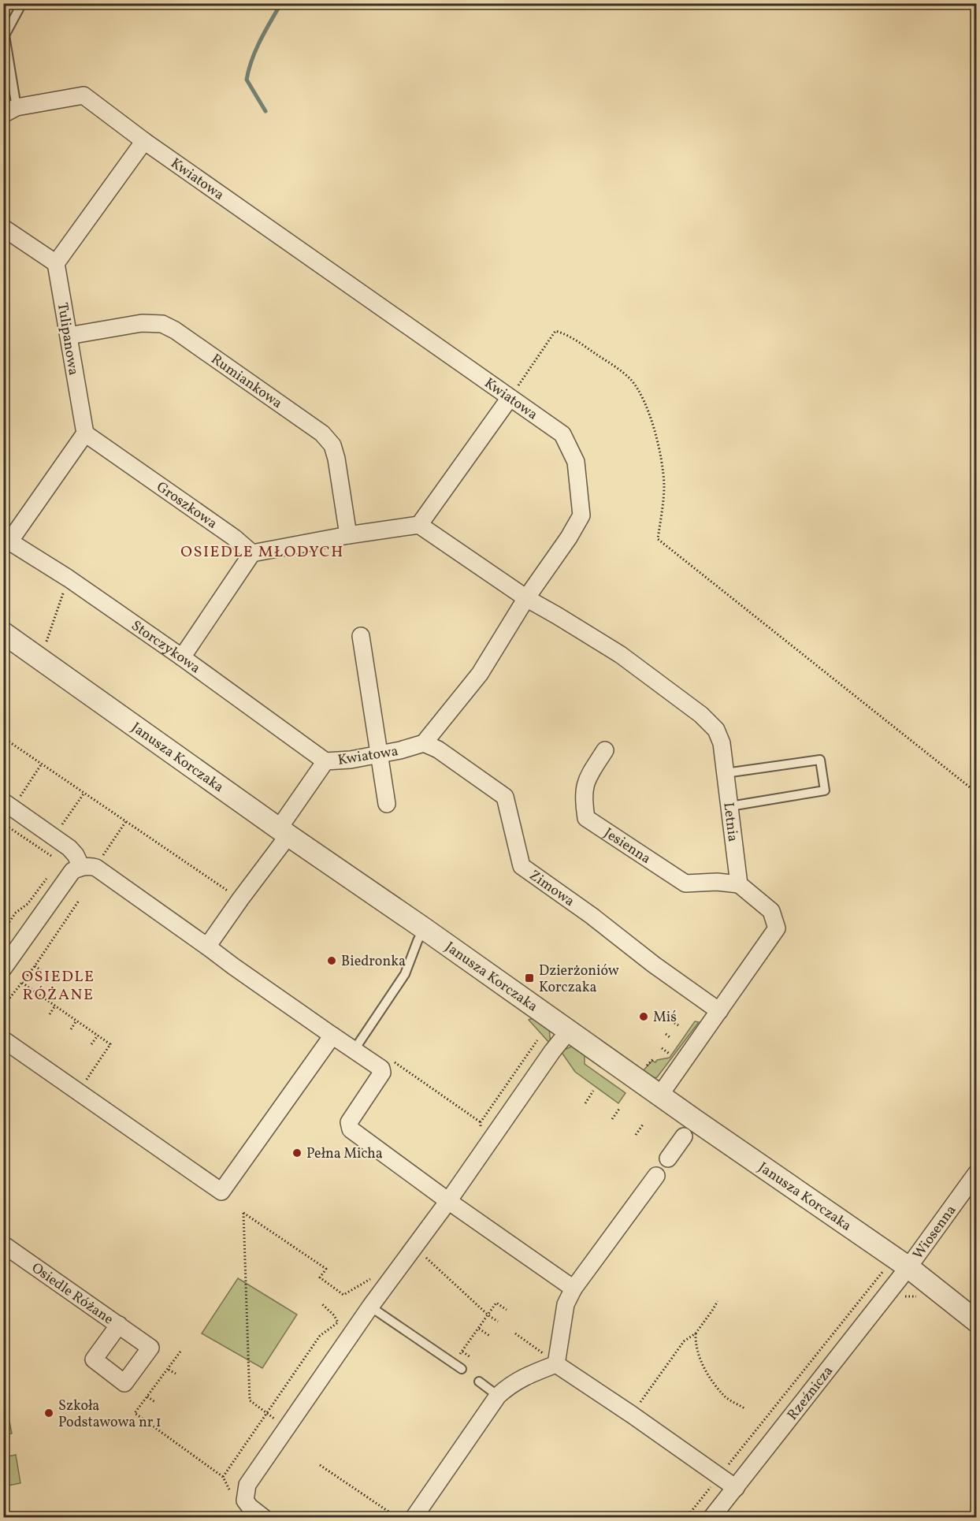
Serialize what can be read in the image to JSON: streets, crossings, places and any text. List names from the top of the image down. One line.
{"streets":{"street":["Kwiatowa","Tulipanowa","Rumiankowa","Groszkowa","Storczykowa","Janusza Korczaka","Letnia","Jesienna","Zimowa","Wiosenna","Osiedle Różane","Rzeźnicza"]},"crossings":[["Kwiatowa","Storczykowa"],["Kwiatowa","Janusza Korczaka"],["Kwiatowa","Letnia"],["Kwiatowa","Zimowa"],["Tulipanowa","Rumiankowa"],["Tulipanowa","Groszkowa"],["Janusza Korczaka","Wiosenna"],["Janusza Korczaka","Rzeźnicza"],["Letnia","Jesienna"],["Wiosenna","Rzeźnicza"]],"districts":["OSIEDLE MŁODYCH","OSIEDLE RÓŻANE"],"places":{"other":["Biedronka","Miś","Pełna Micha","Szkoła Podstawowa nr 1"],"transit":["Dzierżoniów Korczaka"]}}
